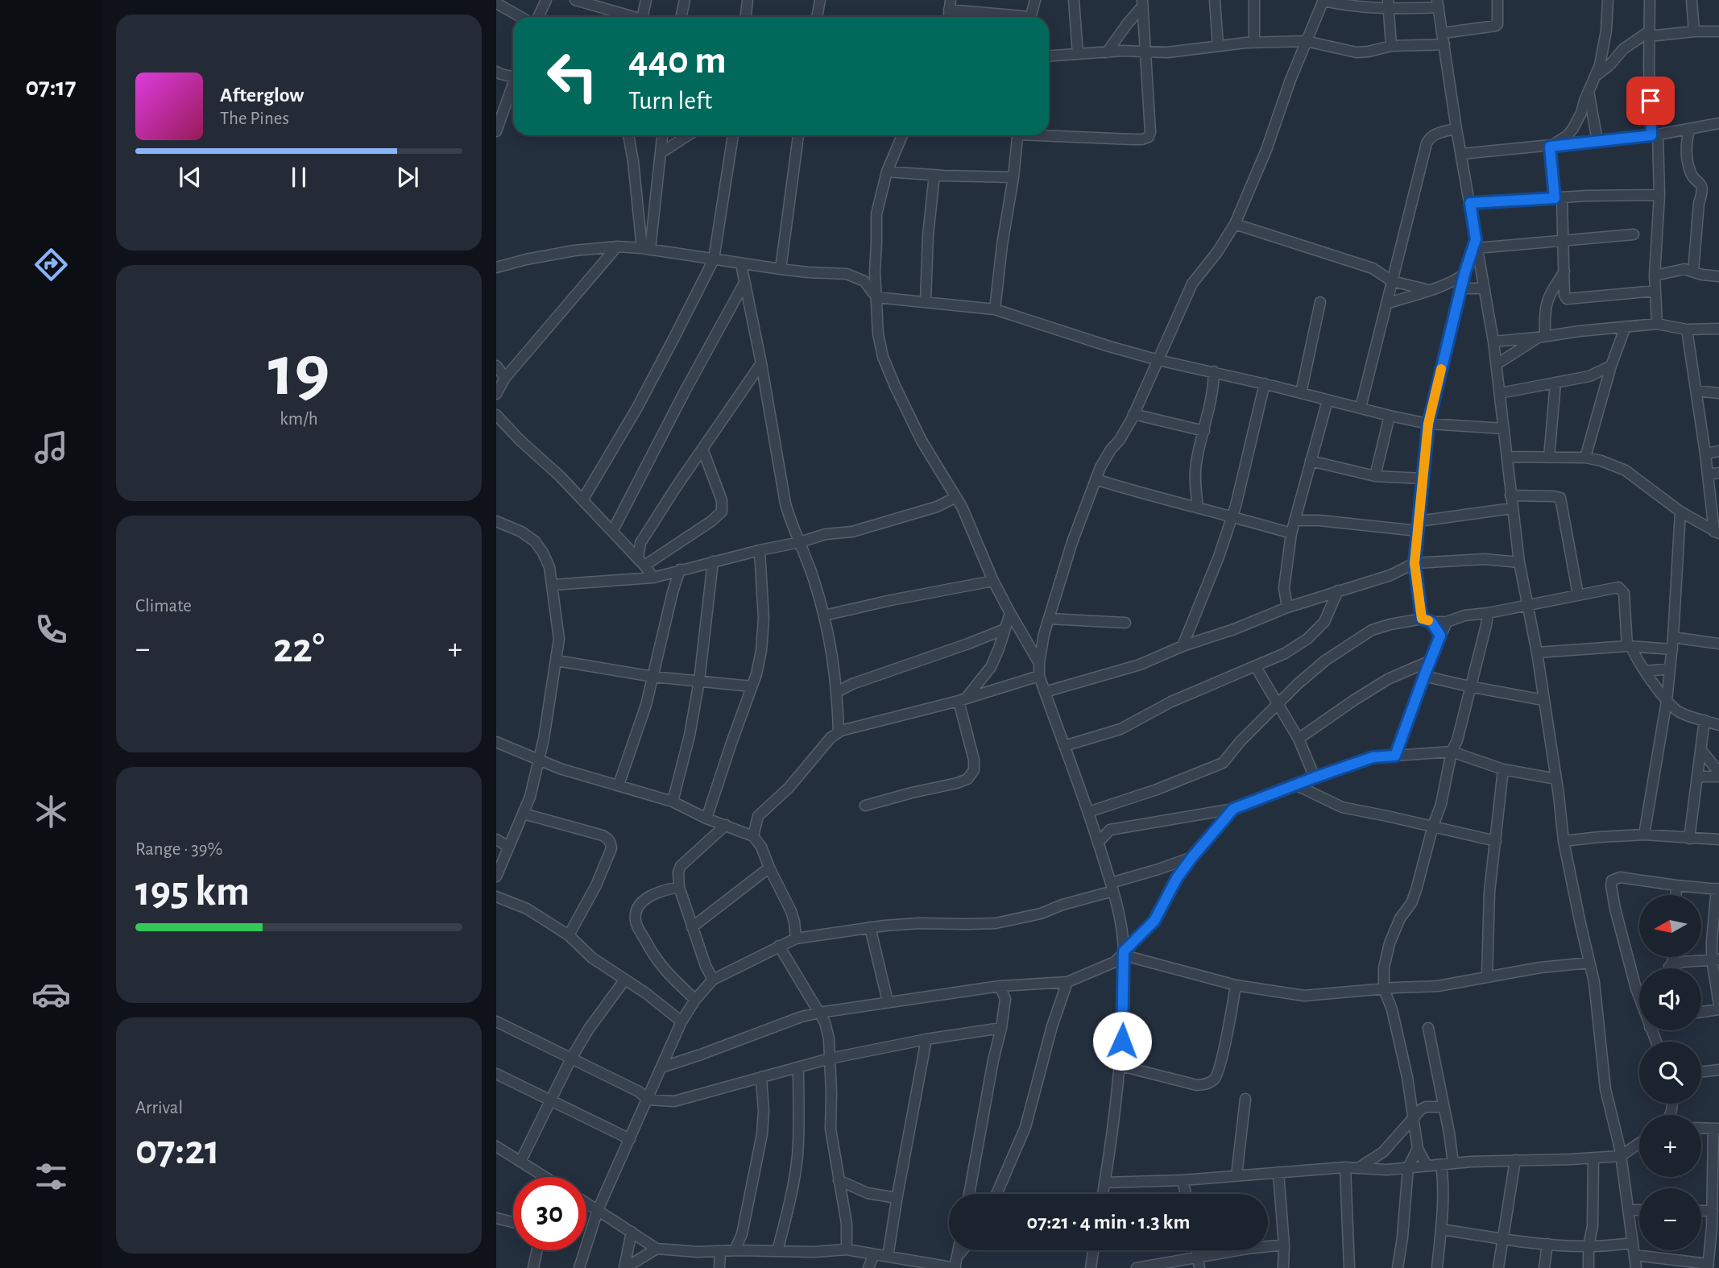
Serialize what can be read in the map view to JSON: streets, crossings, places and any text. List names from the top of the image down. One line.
{"north":"left","page":{"tabs":"07:17","turn":["440 m","Turn left"],"song":["Afterglow","The Pines"],"tile":[["19","km/h"],"Climate",["Range · 39%","195 km"],["Arrival","07:21"]],"heat":["−","22°","+"],"map_buttons":["+","−"],"limit":"30","trip":"07:21 · 4 min · 1.3 km"}}
